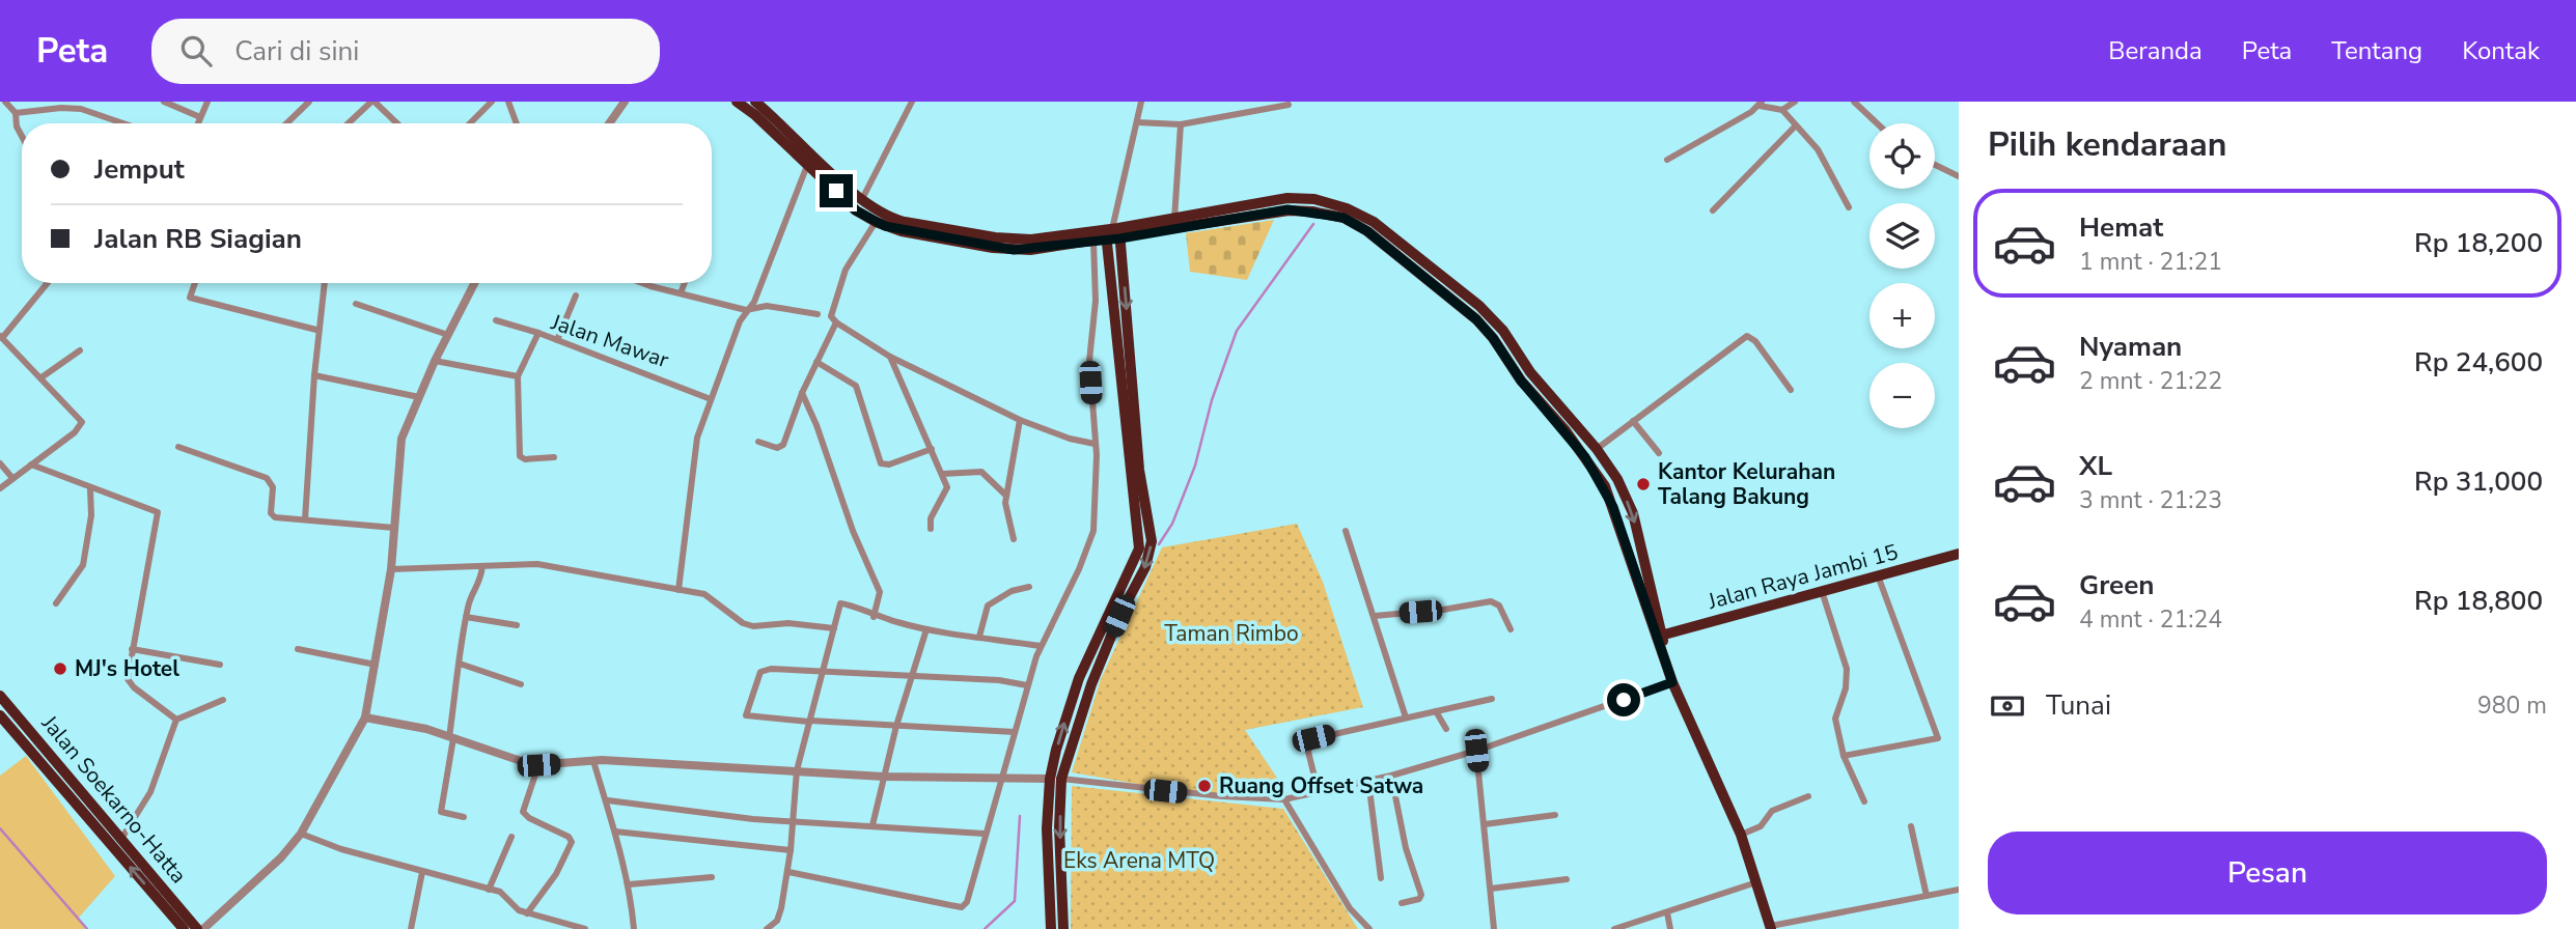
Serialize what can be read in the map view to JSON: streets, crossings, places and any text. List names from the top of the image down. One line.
{"streets":{"highway":["Jalan Raya Jambi 15","Jalan Soekarno-Hatta"],"street":["Jalan Mawar"]},"parks":["Taman Rimbo","Eks Arena MTQ"],"places":["Kantor Kelurahan Talang Bakung","MJ's Hotel","Ruang Offset Satwa"],"page":{"header":"Peta","search":"Cari di sini","nav":["Beranda","Peta","Tentang","Kontak"],"heading":"Pilih kendaraan","map_buttons":["+","−"],"banner":["Jemput","Jalan RB Siagian"],"list":[{"name":"Hemat","note":"1 mnt · 21:21","value":"Rp 18,200"},{"name":"Nyaman","note":"2 mnt · 21:22","value":"Rp 24,600"},{"name":"XL","note":"3 mnt · 21:23","value":"Rp 31,000"},{"name":"Green","note":"4 mnt · 21:24","value":"Rp 18,800"}],"pay":["Tunai","980 m"],"buttons":"Pesan"}}
